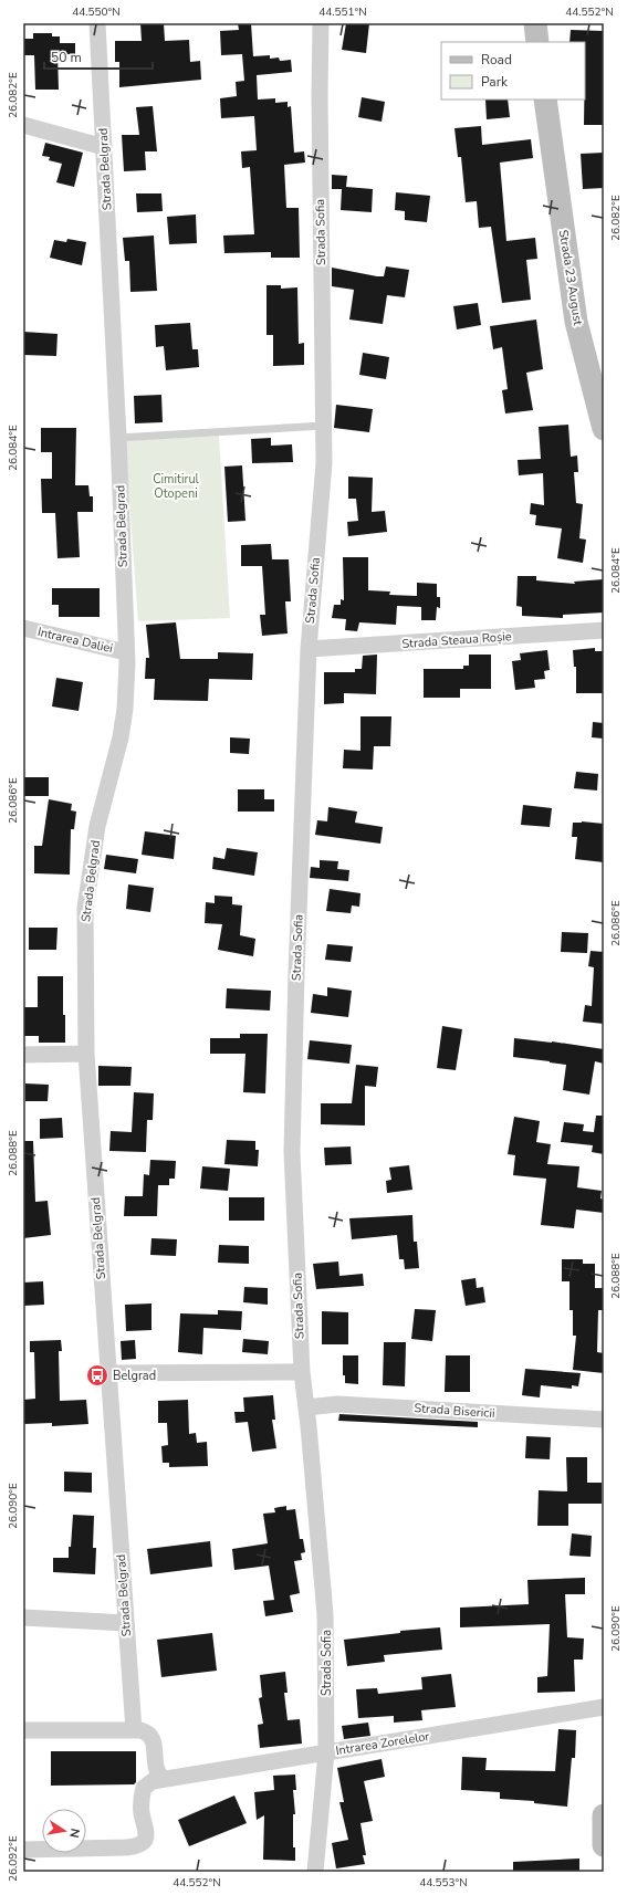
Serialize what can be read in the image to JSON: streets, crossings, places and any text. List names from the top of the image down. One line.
{"streets":{"main road":["Strada 23 August"],"street":["Strada Belgrad","Strada Sofia","Intrarea Daliei","Strada Steaua Roșie","Strada Bisericii","Intrarea Zorelelor"]},"crossings":[["Strada Belgrad","Intrarea Daliei"],["Strada Sofia","Strada Steaua Roșie"],["Strada Sofia","Strada Bisericii"],["Strada Sofia","Intrarea Zorelelor"]],"parks":["Cimitirul Otopeni"],"places":{"bus stop":["Belgrad"]},"legend":["Road","Park"],"scale_bar":"50 m","north":"right","coordinates":["44.550°N","44.551°N","44.552°N","26.082°E","26.084°E","26.086°E","26.088°E","26.090°E","26.092°E","44.553°N"]}
